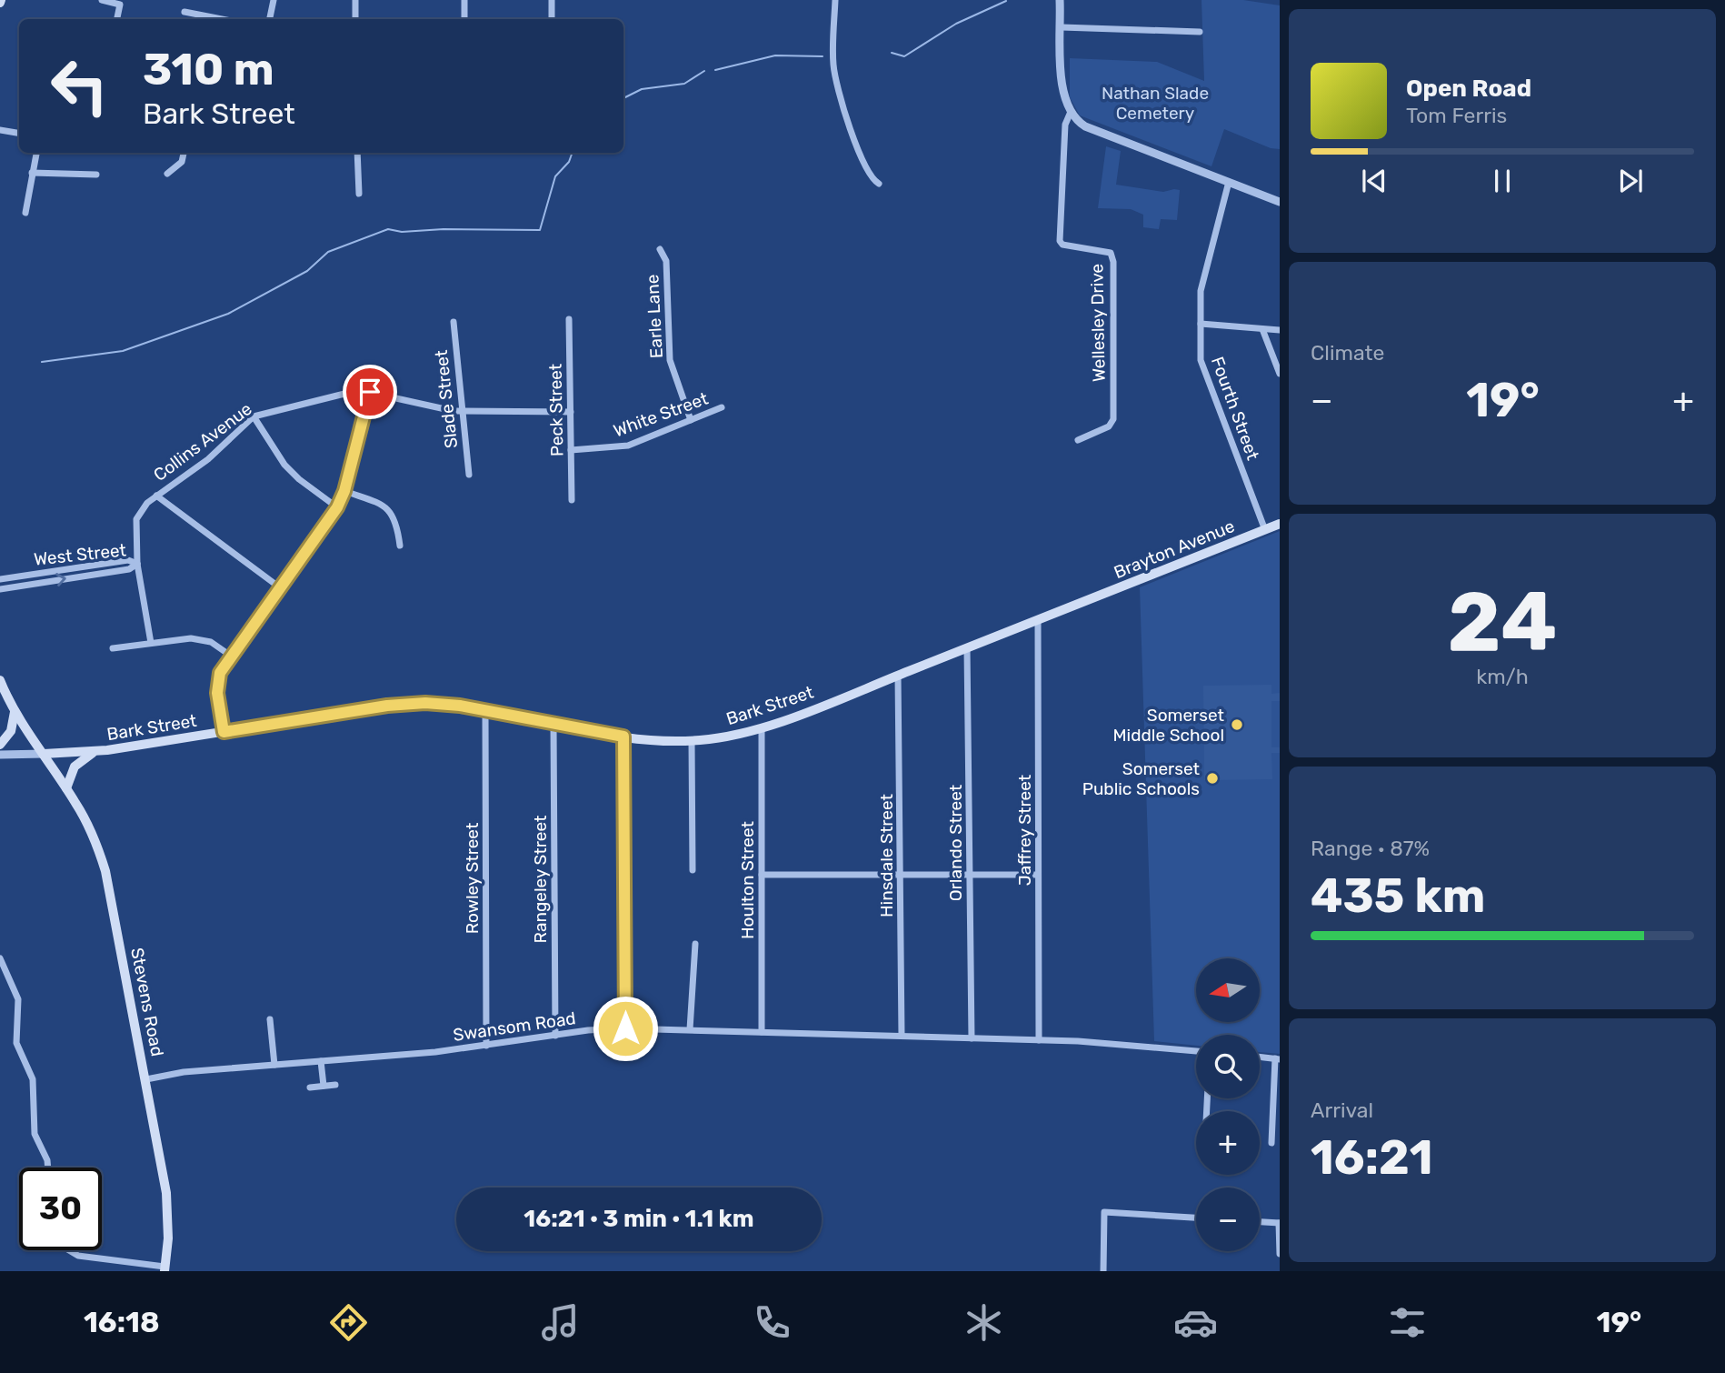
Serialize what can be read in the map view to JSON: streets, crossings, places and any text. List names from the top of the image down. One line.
{"streets":{"main road":["Brayton Avenue","Bark Street","Stevens Road"],"street":["Earle Lane","Wellesley Drive","Slade Street","Fourth Street","Peck Street","White Street","Collins Avenue","West Street","Jaffrey Street","Orlando Street","Hinsdale Street","Rowley Street","Rangeley Street","Houlton Street","Swansom Road"]},"crossings":[["Earle Lane","White Street"],["Slade Street","Collins Avenue"],["Fourth Street","Brayton Avenue"],["Peck Street","White Street"],["Peck Street","Collins Avenue"],["Collins Avenue","West Street"],["Brayton Avenue","Bark Street"],["Bark Street","Jaffrey Street"],["Bark Street","Orlando Street"],["Bark Street","Hinsdale Street"],["Bark Street","Rowley Street"],["Bark Street","Rangeley Street"],["Bark Street","Houlton Street"],["Bark Street","Stevens Road"],["Jaffrey Street","Swansom Road"],["Orlando Street","Swansom Road"],["Hinsdale Street","Swansom Road"],["Rowley Street","Swansom Road"],["Rangeley Street","Swansom Road"],["Houlton Street","Swansom Road"],["Stevens Road","Swansom Road"]],"parks":["Nathan Slade Cemetery"],"places":["Somerset Middle School","Somerset Public Schools"],"north":"left","page":{"turn":["310 m","Bark Street"],"song":["Open Road","Tom Ferris"],"tile":["Climate",["24","km/h"],["Range · 87%","435 km"],["Arrival","16:21"]],"heat":["−","19°","+"],"map_buttons":["+","−"],"limit":"30","trip":"16:21 · 3 min · 1.1 km","tabs":["16:18","19°"]}}
